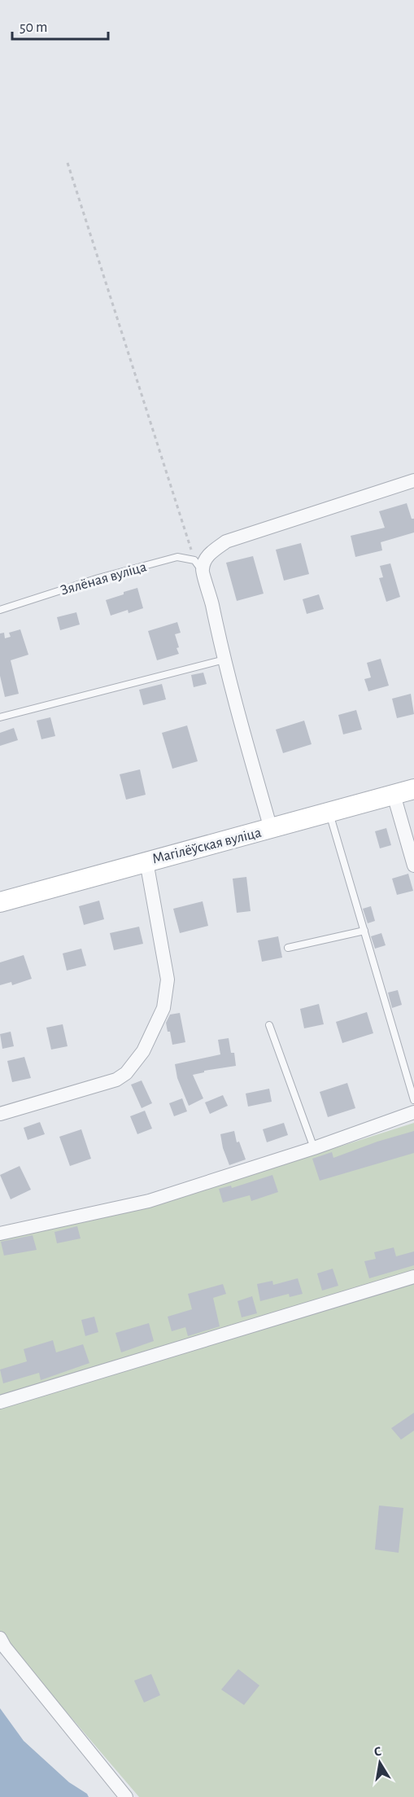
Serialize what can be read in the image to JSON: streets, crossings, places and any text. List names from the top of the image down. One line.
{"streets":{"main road":["Магілёўская вуліца"],"lane":["Зялёная вуліца"]},"scale_bar":"50 m","north":"top"}
